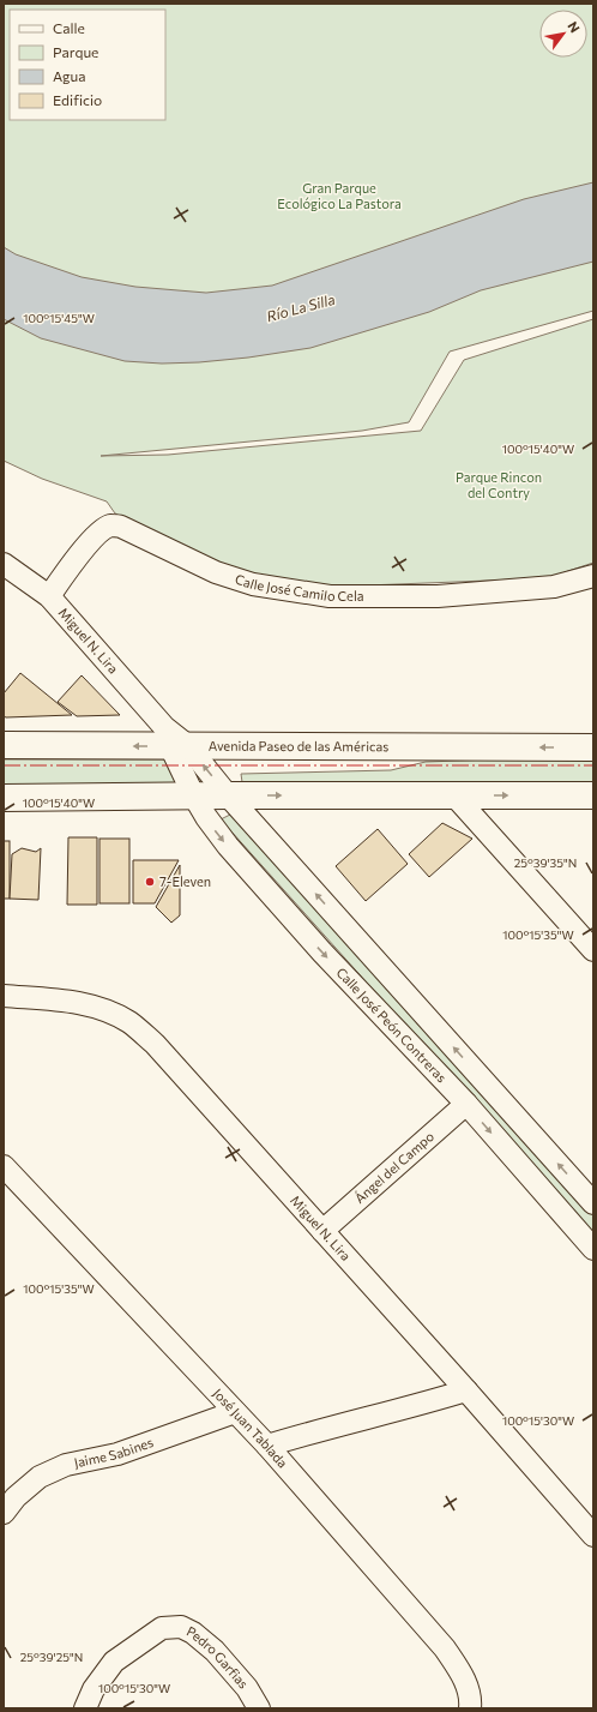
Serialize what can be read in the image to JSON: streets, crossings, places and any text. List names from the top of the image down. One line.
{"streets":{"main road":["Avenida Paseo de las Américas"],"street":["Calle José Camilo Cela","Miguel N. Lira","Calle José Peón Contreras","Ángel del Campo","José Juan Tablada","Jaime Sabines","Pedro Garfias"]},"crossings":[["Calle José Camilo Cela","Miguel N. Lira"],["Miguel N. Lira","Avenida Paseo de las Américas"],["Miguel N. Lira","Calle José Peón Contreras"],["Miguel N. Lira","Ángel del Campo"],["Avenida Paseo de las Américas","Calle José Peón Contreras"],["Calle José Peón Contreras","Ángel del Campo"],["José Juan Tablada","Jaime Sabines"]],"water":["Río La Silla"],"parks":["Gran Parque Ecológico La Pastora","Parque Rincon del Contry"],"places":["7-Eleven"],"legend":["Calle","Parque","Agua","Edificio"],"north":"top right","coordinates":["100°15'45\"W","100°15'40\"W","25°39'35\"N","100°15'35\"W","100°15'30\"W","25°39'25\"N"]}
